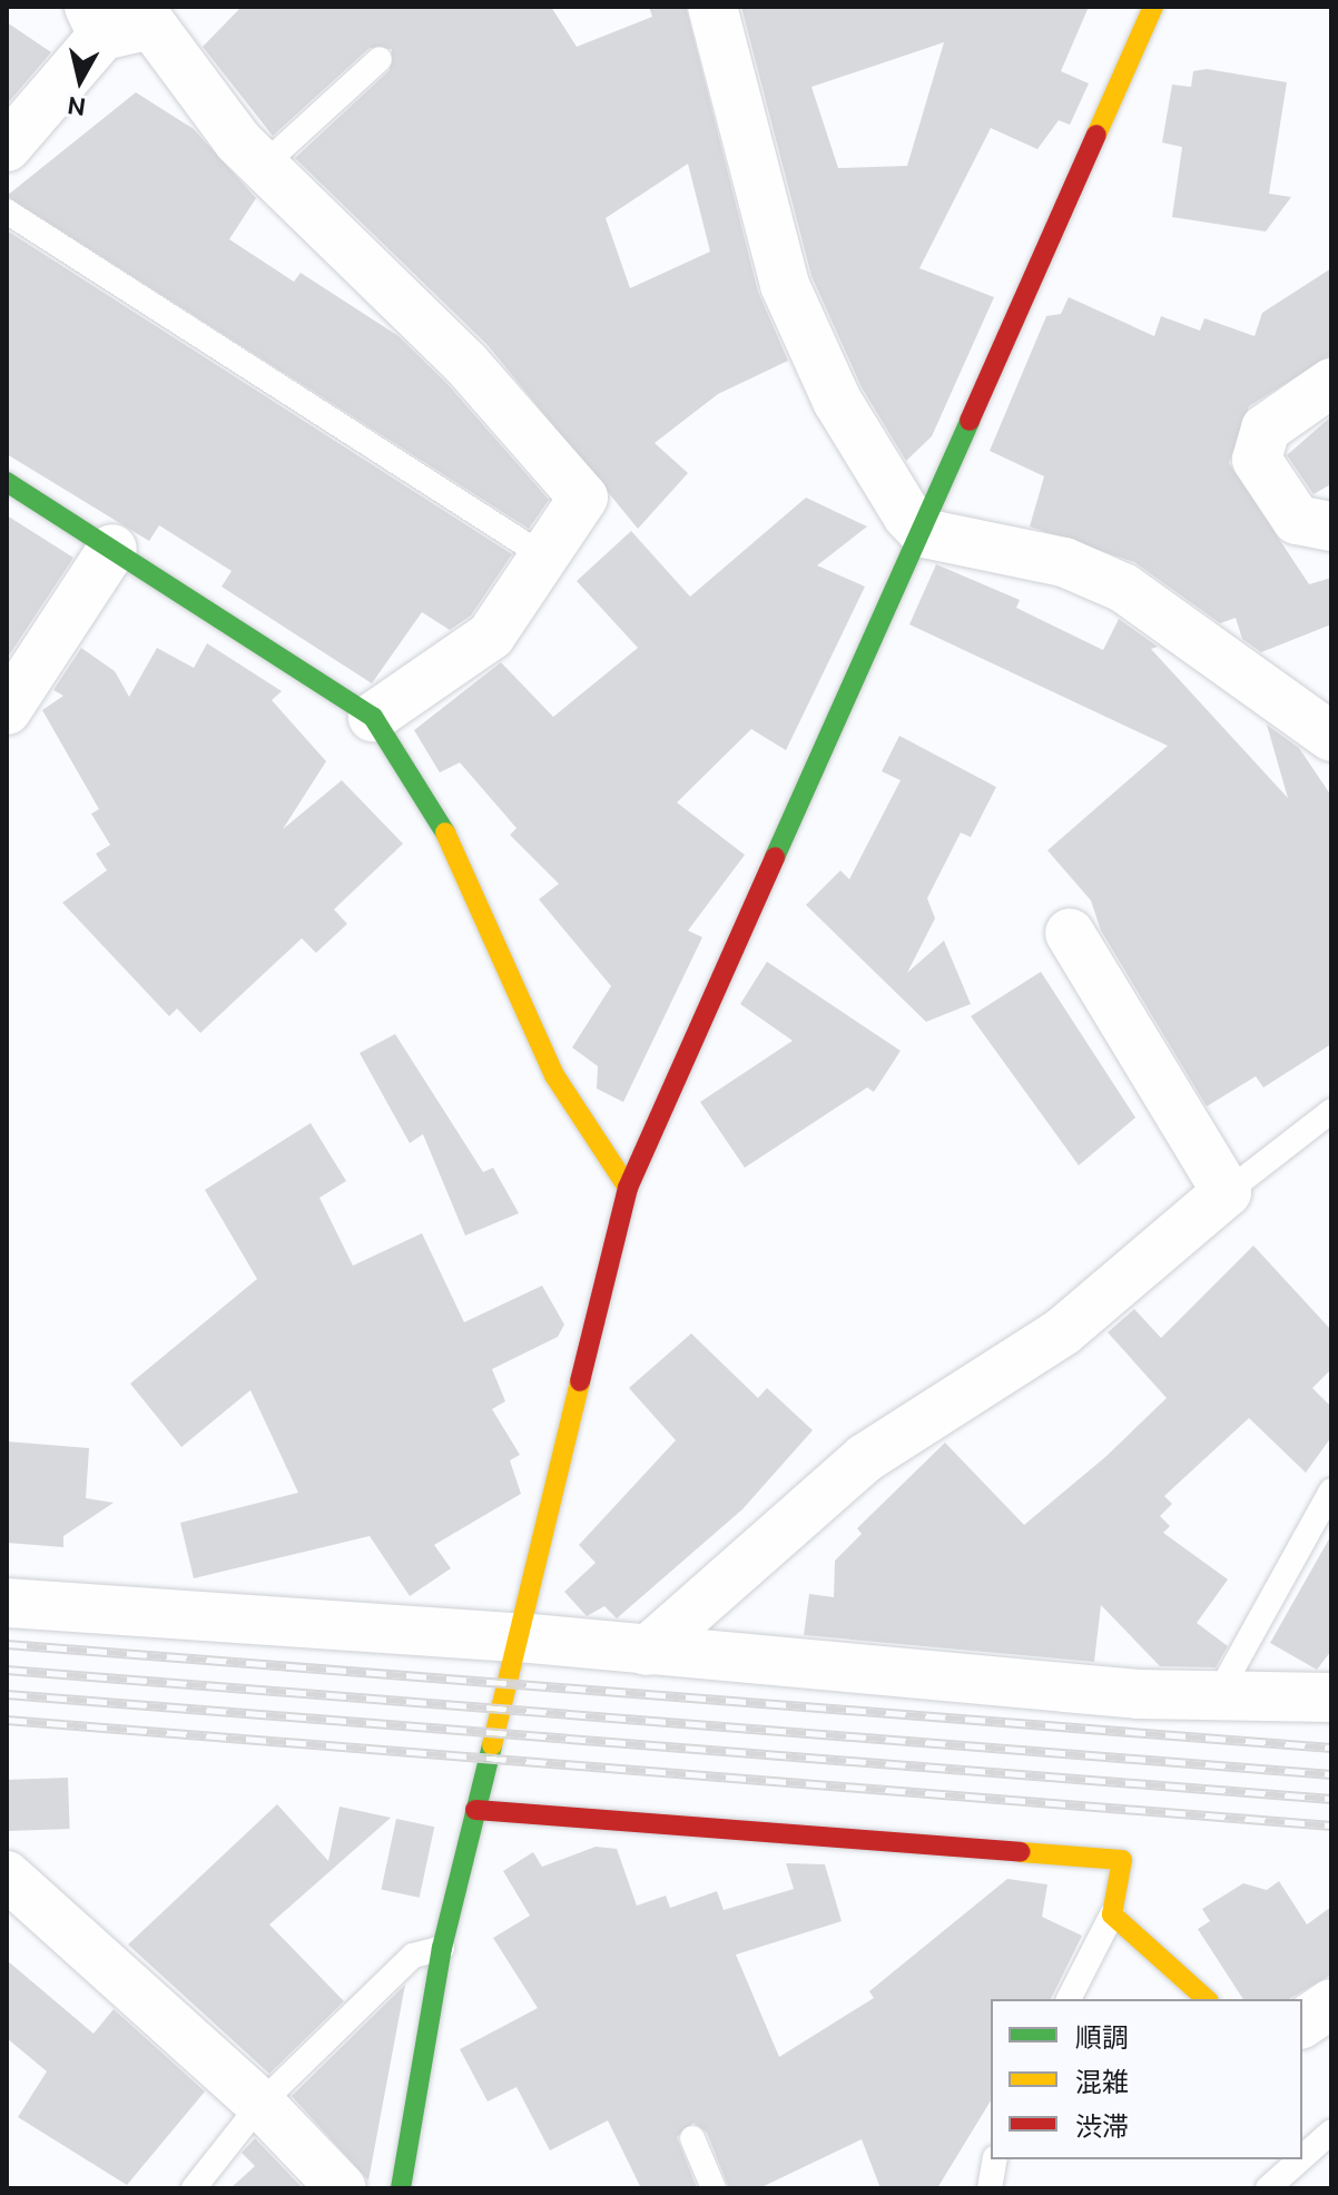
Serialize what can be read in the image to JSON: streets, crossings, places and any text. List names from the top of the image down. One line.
{"legend":["順調","混雑","渋滞"],"north":"bottom"}
